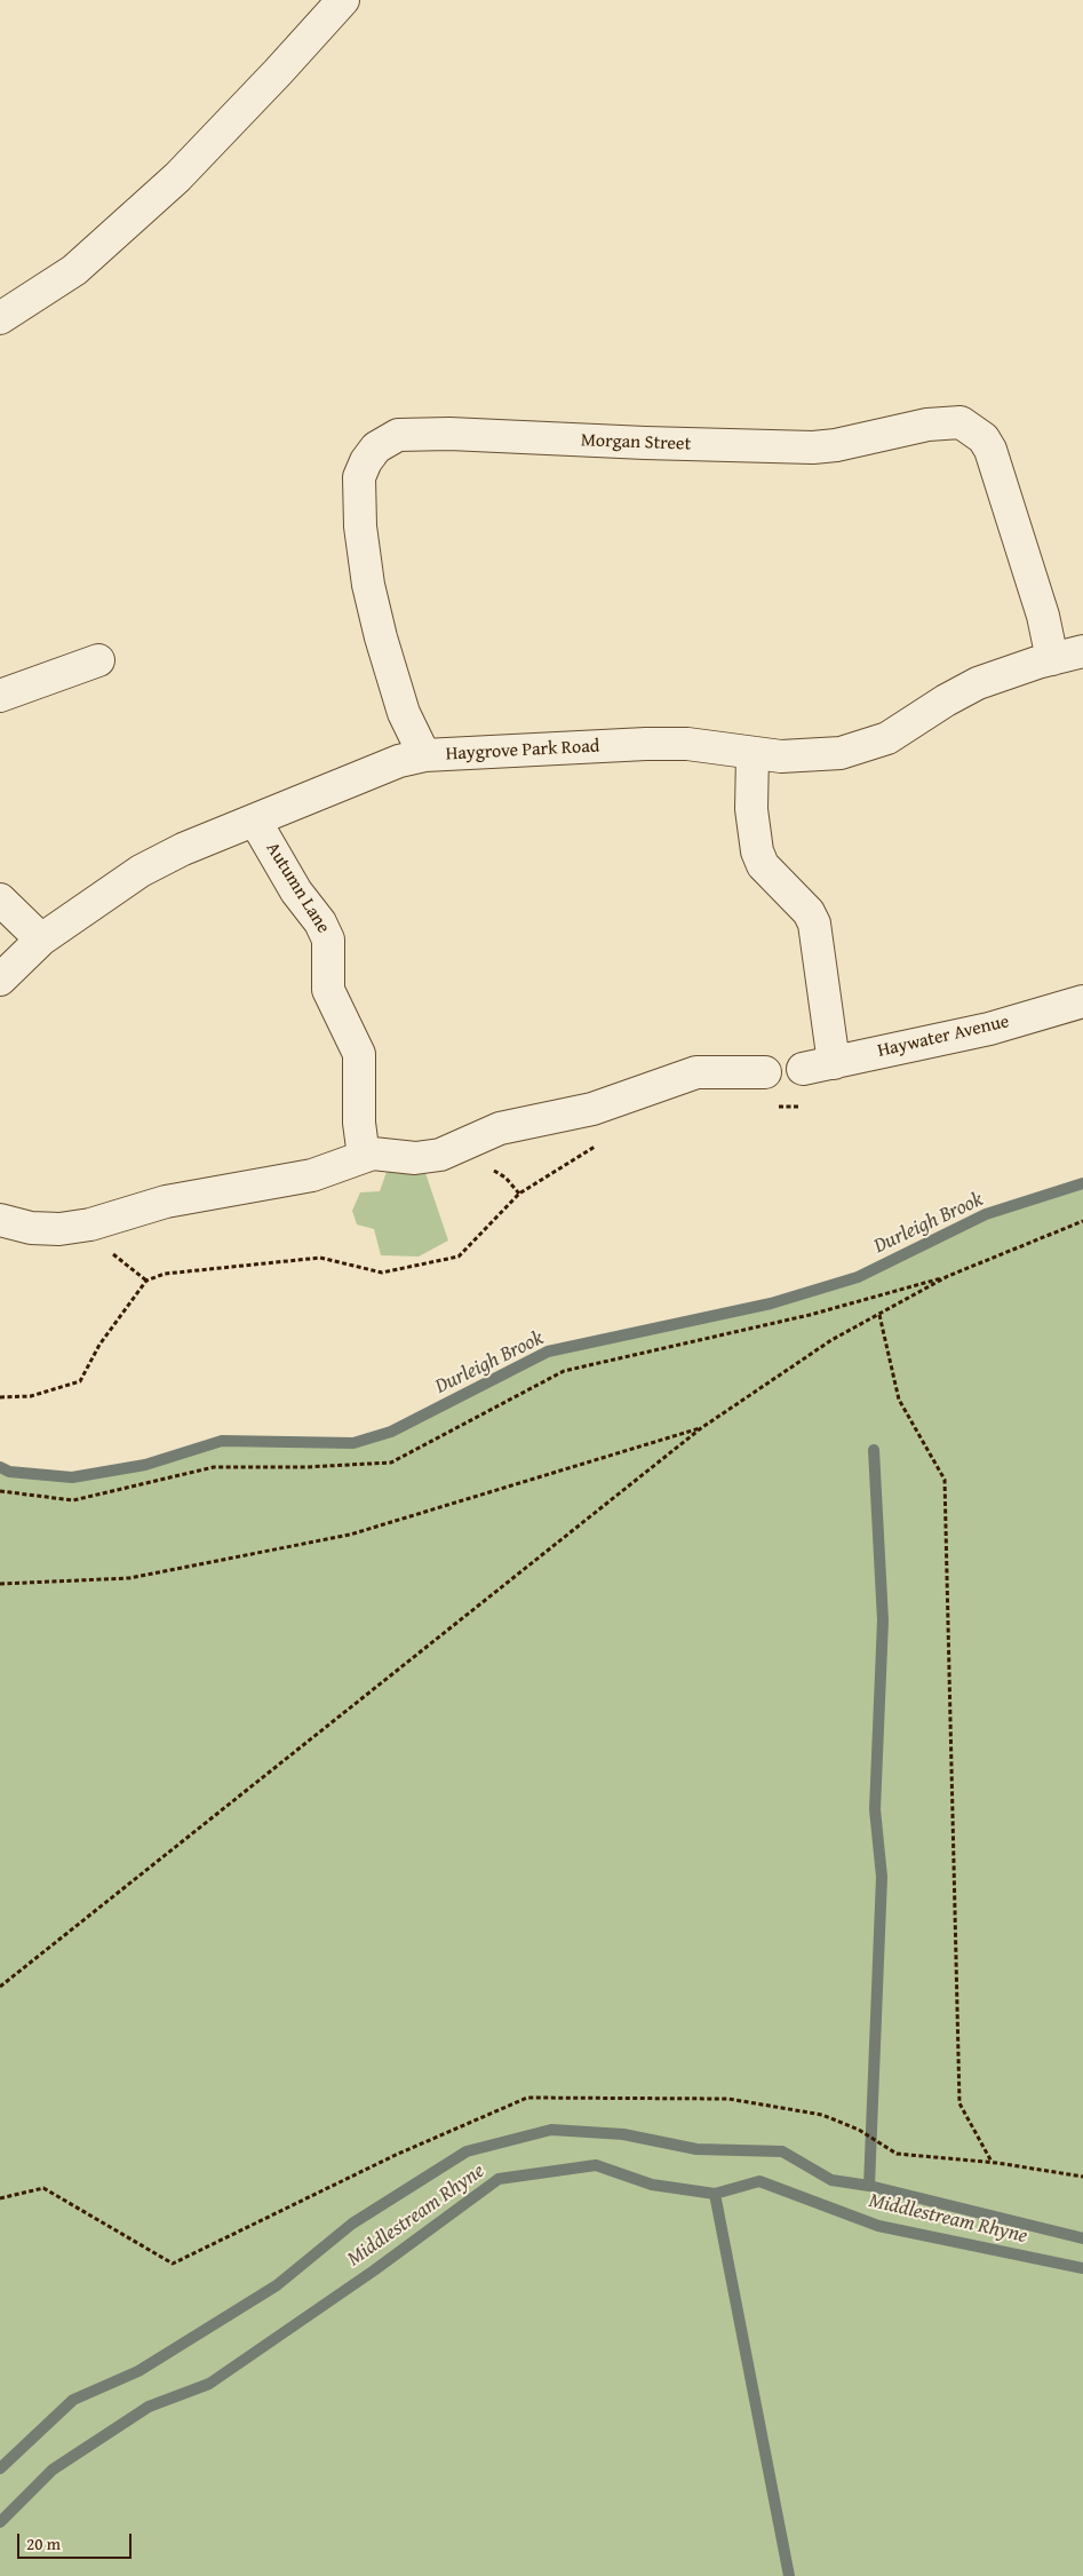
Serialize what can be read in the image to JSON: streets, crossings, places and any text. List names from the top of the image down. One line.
{"streets":{"street":["Morgan Street","Haygrove Park Road","Autumn Lane","Haywater Avenue"]},"crossings":[["Morgan Street","Haygrove Park Road"],["Haygrove Park Road","Autumn Lane"]],"water":["Durleigh Brook","Middlestream Rhyne"],"scale_bar":"20 m"}
